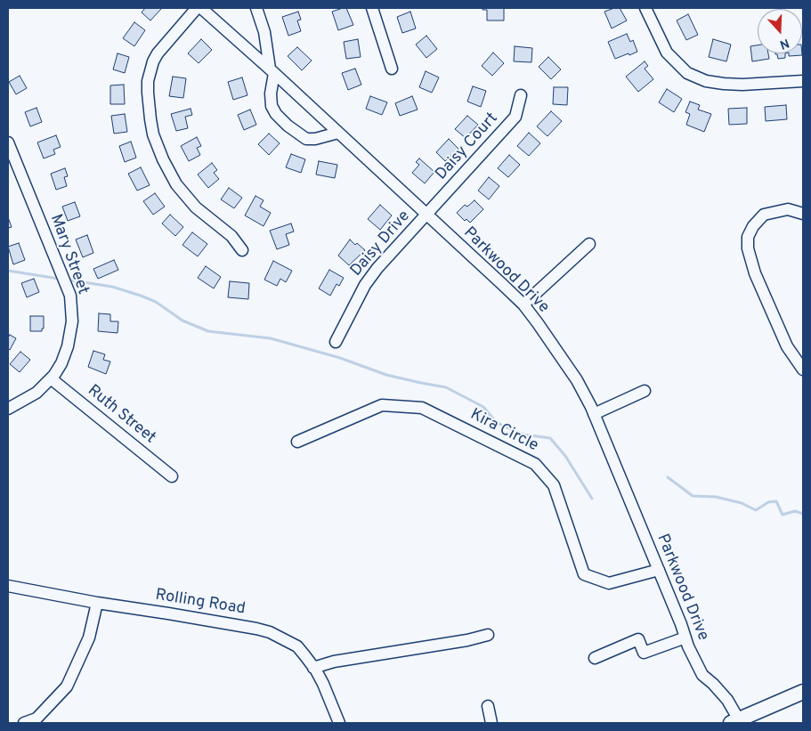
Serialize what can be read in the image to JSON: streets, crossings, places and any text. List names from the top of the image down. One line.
{"streets":{"street":["Daisy Court","Daisy Drive","Mary Street","Parkwood Drive","Ruth Street","Kira Circle","Rolling Road"]},"crossings":[["Daisy Court","Daisy Drive"],["Daisy Court","Parkwood Drive"],["Daisy Drive","Parkwood Drive"],["Mary Street","Ruth Street"],["Parkwood Drive","Kira Circle"]],"north":"bottom"}
